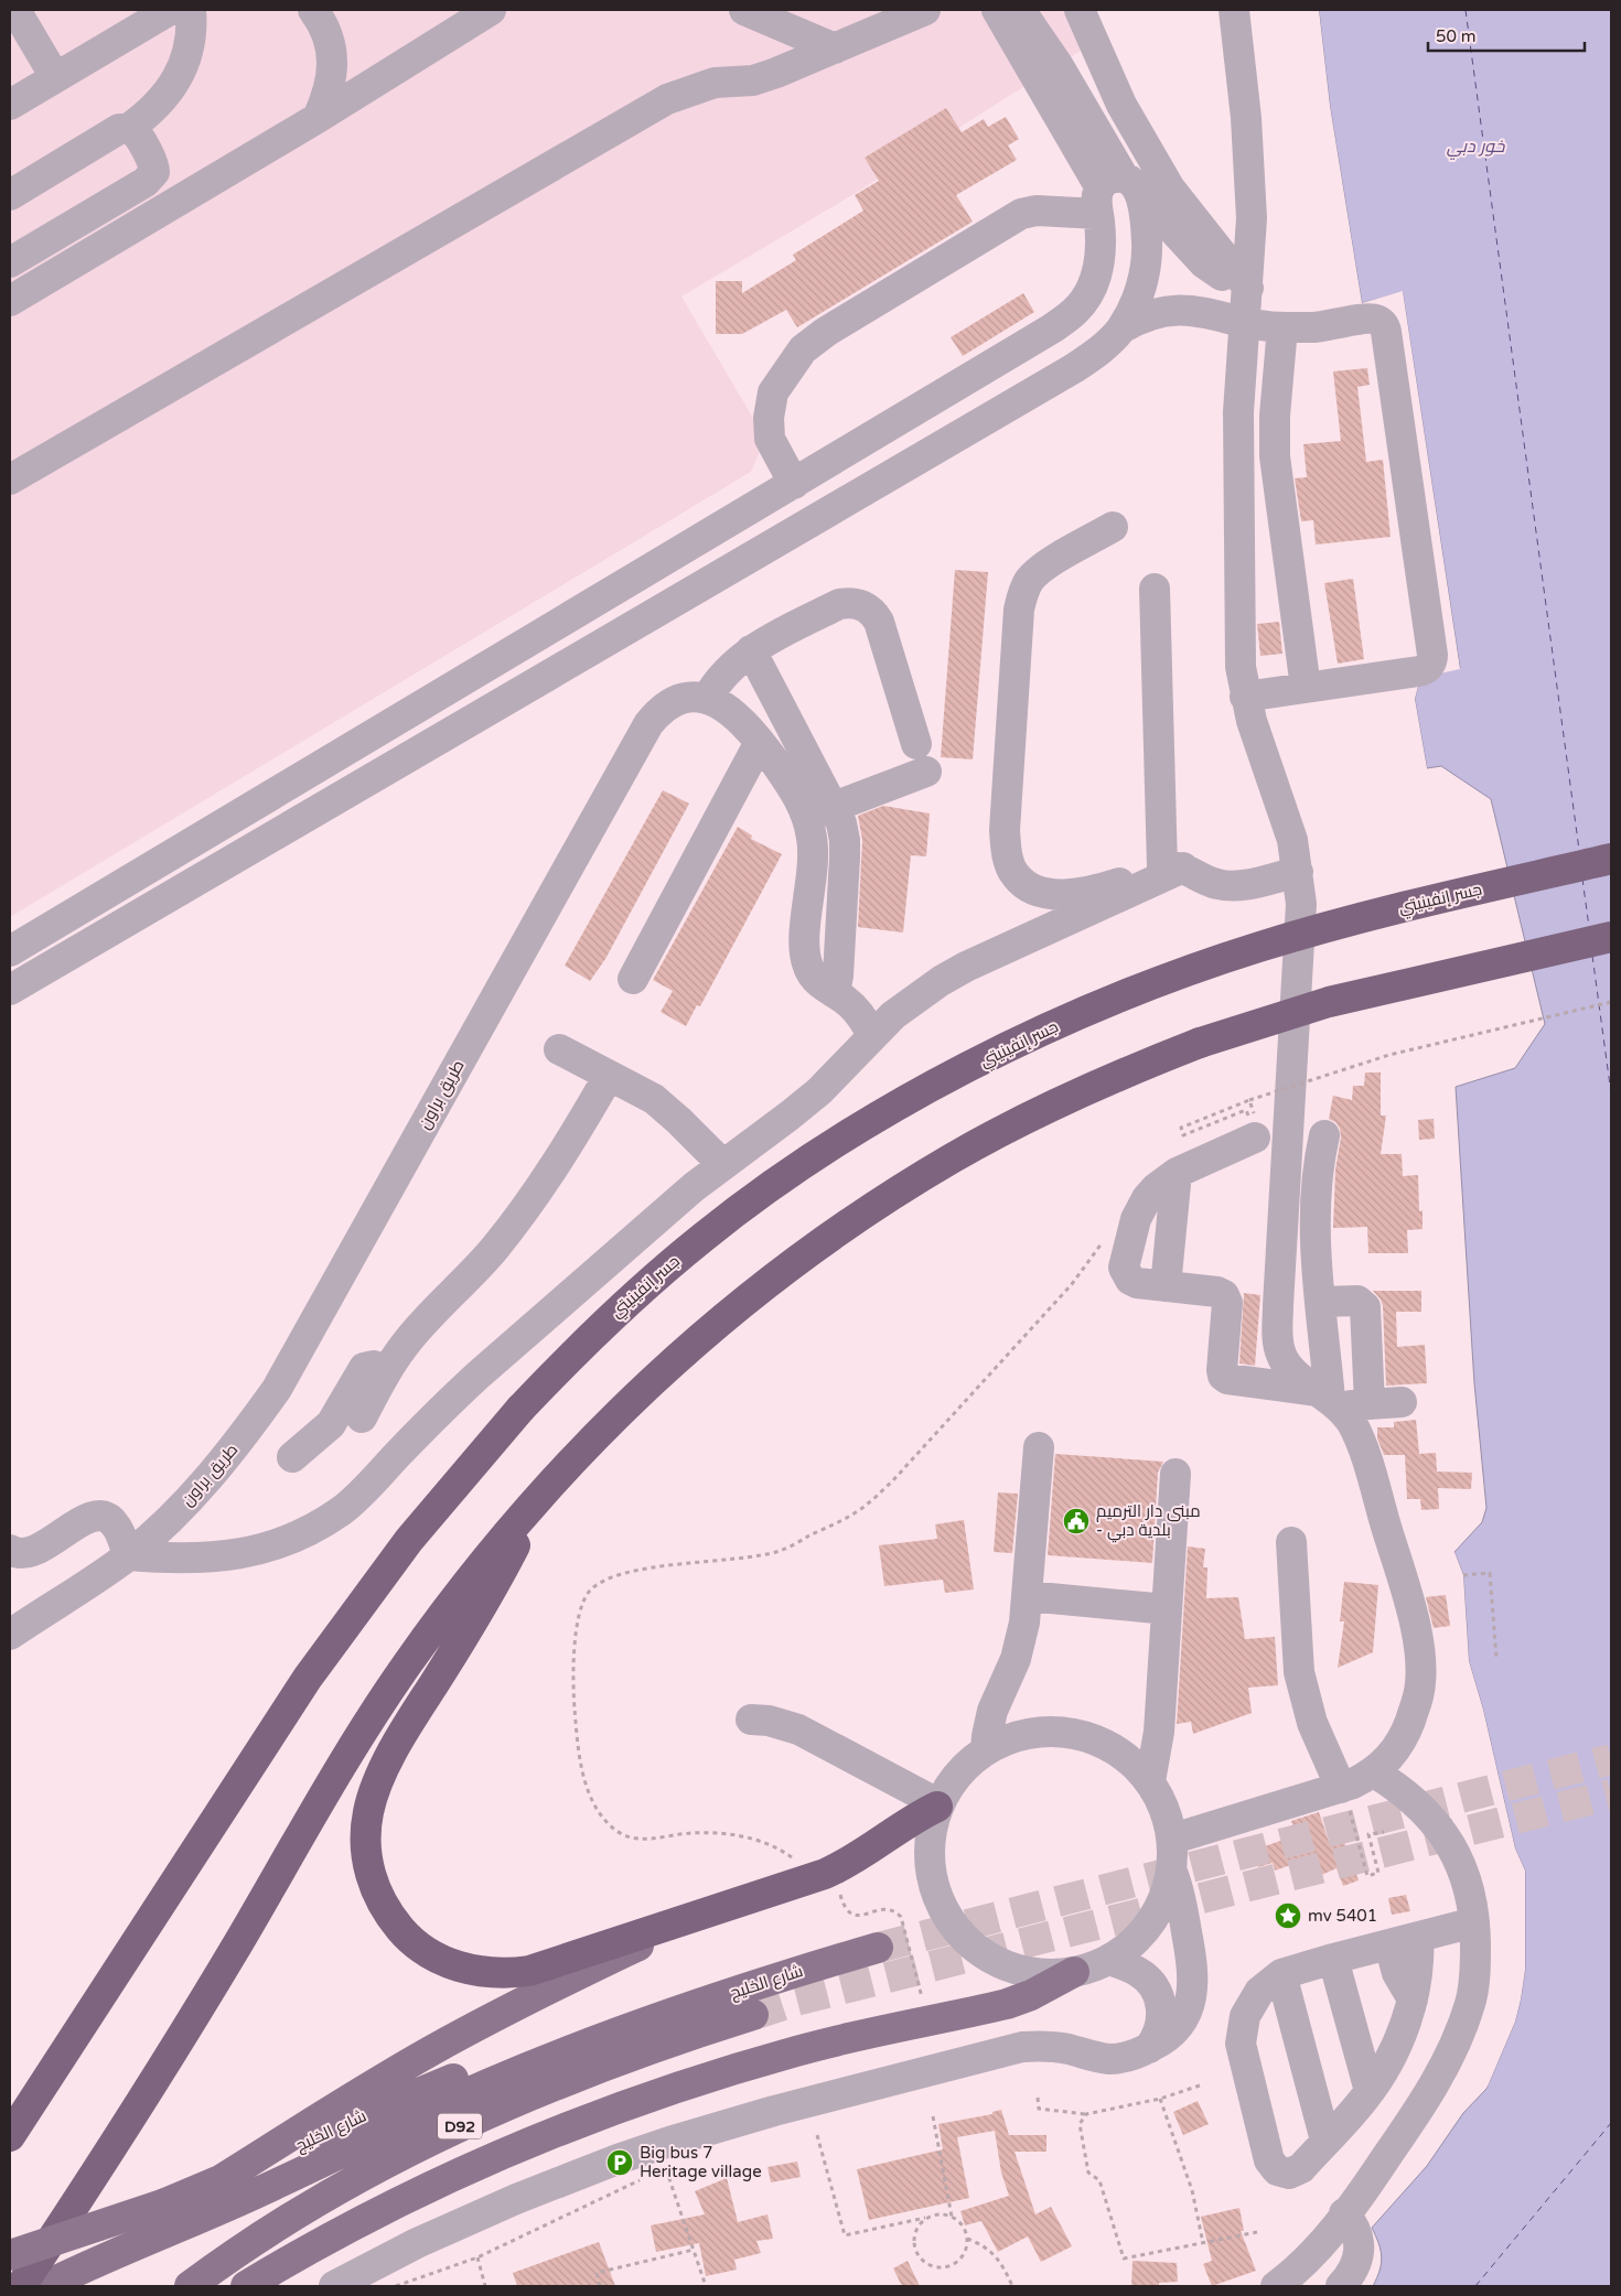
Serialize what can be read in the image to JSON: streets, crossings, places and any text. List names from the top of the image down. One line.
{"streets":{"highway":["جسر إنفينيتي"],"main road":["شارع الخليج","D92"],"street":["طريق براون"]},"water":["خور دبي"],"places":{"public building":["مبنى دار الترميم - بلدية دبي"],"place":["mv 5401"],"parking":["Big bus 7 Heritage village"]},"scale_bar":"50 m"}
